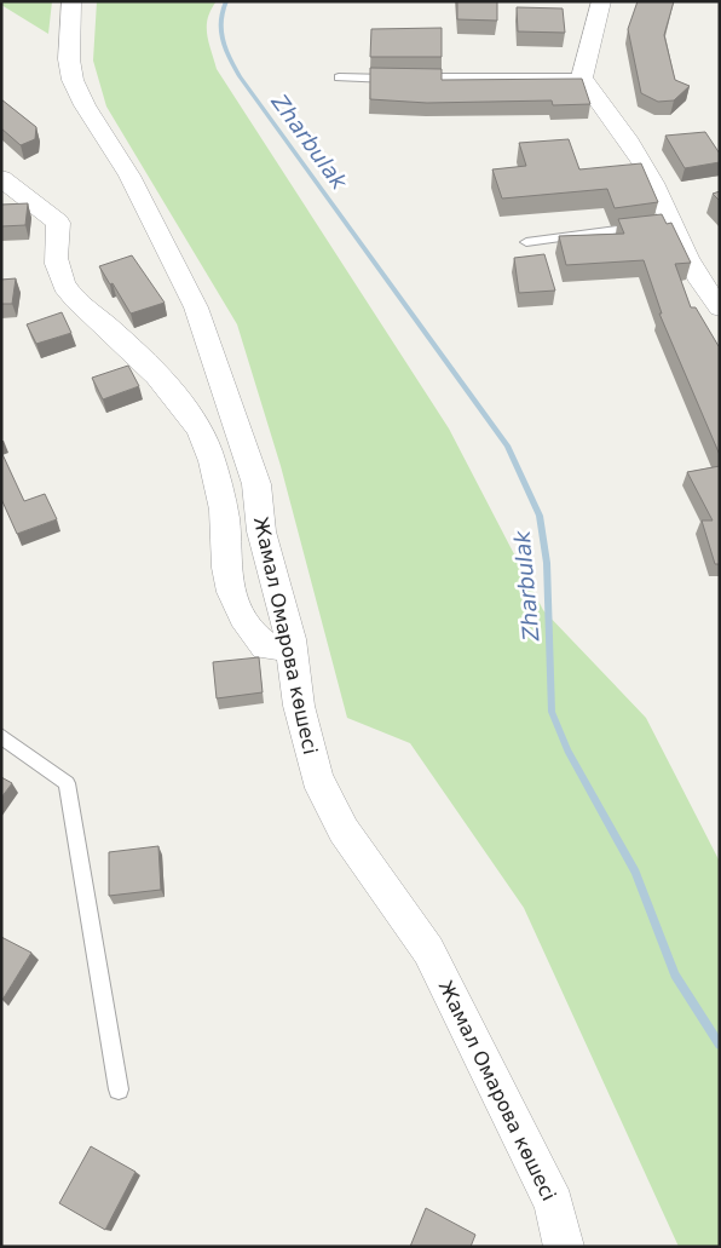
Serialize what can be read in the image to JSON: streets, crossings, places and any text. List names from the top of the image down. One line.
{"streets":{"street":["Жамал Омарова көшесі"]},"water":["Zharbulak"]}
